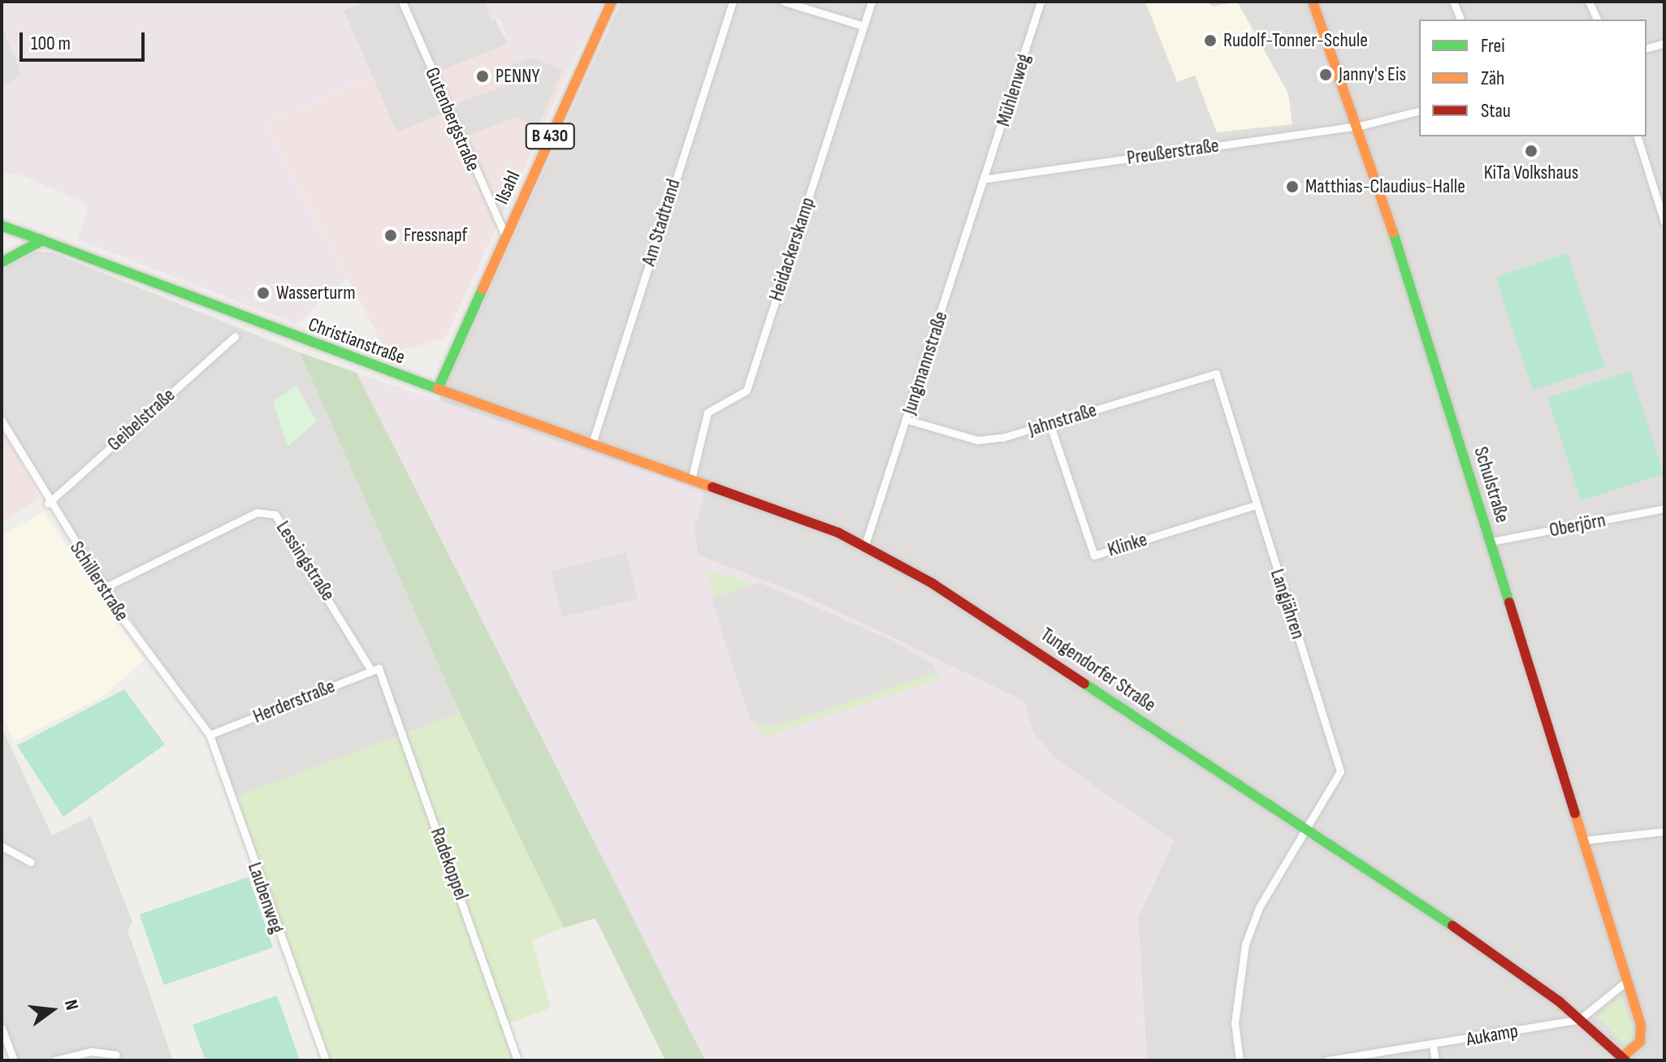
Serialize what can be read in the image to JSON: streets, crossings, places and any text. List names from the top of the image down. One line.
{"streets":{"main road":["B 430","Ilsahl","Christianstraße","Schulstraße","Tungendorfer Straße"],"street":["Mühlenweg","Gutenbergstraße","Preußerstraße","Am Stadtrand","Heidackerskamp","Jungmannstraße","Geibelstraße","Jahnstraße","Oberjörn","Klinke","Lessingstraße","Schillerstraße","Langjähren","Herderstraße","Radekoppel","Laubenweg","Aukamp"]},"crossings":[["Mühlenweg","Preußerstraße"],["Mühlenweg","Jungmannstraße"],["Gutenbergstraße","Ilsahl"],["Preußerstraße","Jungmannstraße"],["Preußerstraße","Schulstraße"],["Ilsahl","Christianstraße"],["Am Stadtrand","Tungendorfer Straße"],["Heidackerskamp","Tungendorfer Straße"],["Christianstraße","Tungendorfer Straße"],["Jungmannstraße","Jahnstraße"],["Jungmannstraße","Tungendorfer Straße"],["Geibelstraße","Schillerstraße"],["Jahnstraße","Klinke"],["Jahnstraße","Langjähren"],["Schulstraße","Oberjörn"],["Schulstraße","Tungendorfer Straße"],["Klinke","Langjähren"],["Lessingstraße","Schillerstraße"],["Lessingstraße","Herderstraße"],["Lessingstraße","Radekoppel"],["Schillerstraße","Herderstraße"],["Schillerstraße","Laubenweg"],["Langjähren","Tungendorfer Straße"],["Tungendorfer Straße","Aukamp"],["Herderstraße","Radekoppel"],["Herderstraße","Laubenweg"]],"places":["Rudolf-Tonner-Schule","Janny's Eis","PENNY","KiTa Volkshaus","Matthias-Claudius-Halle","Fressnapf","Wasserturm"],"legend":["Frei","Zäh","Stau"],"scale_bar":"100 m","north":"right"}
